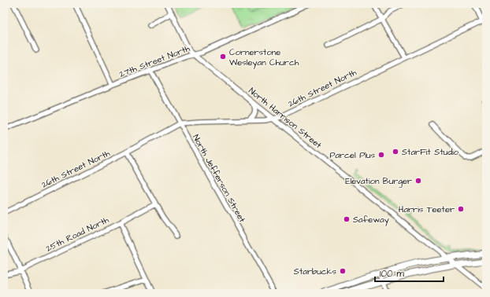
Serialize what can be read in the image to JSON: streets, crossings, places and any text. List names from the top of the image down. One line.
{"streets":{"street":["27th Street North","26th Street North","North Harrison Street","North Jefferson Street","25th Road North"]},"crossings":[["27th Street North","North Harrison Street"],["27th Street North","North Jefferson Street"],["26th Street North","North Harrison Street"],["26th Street North","North Jefferson Street"]],"places":["Cornerstone Wesleyan Church","StarFit Studio","Parcel Plus","Elevation Burger","Harris Teeter","Safeway","Starbucks"],"scale_bar":"100 m"}
